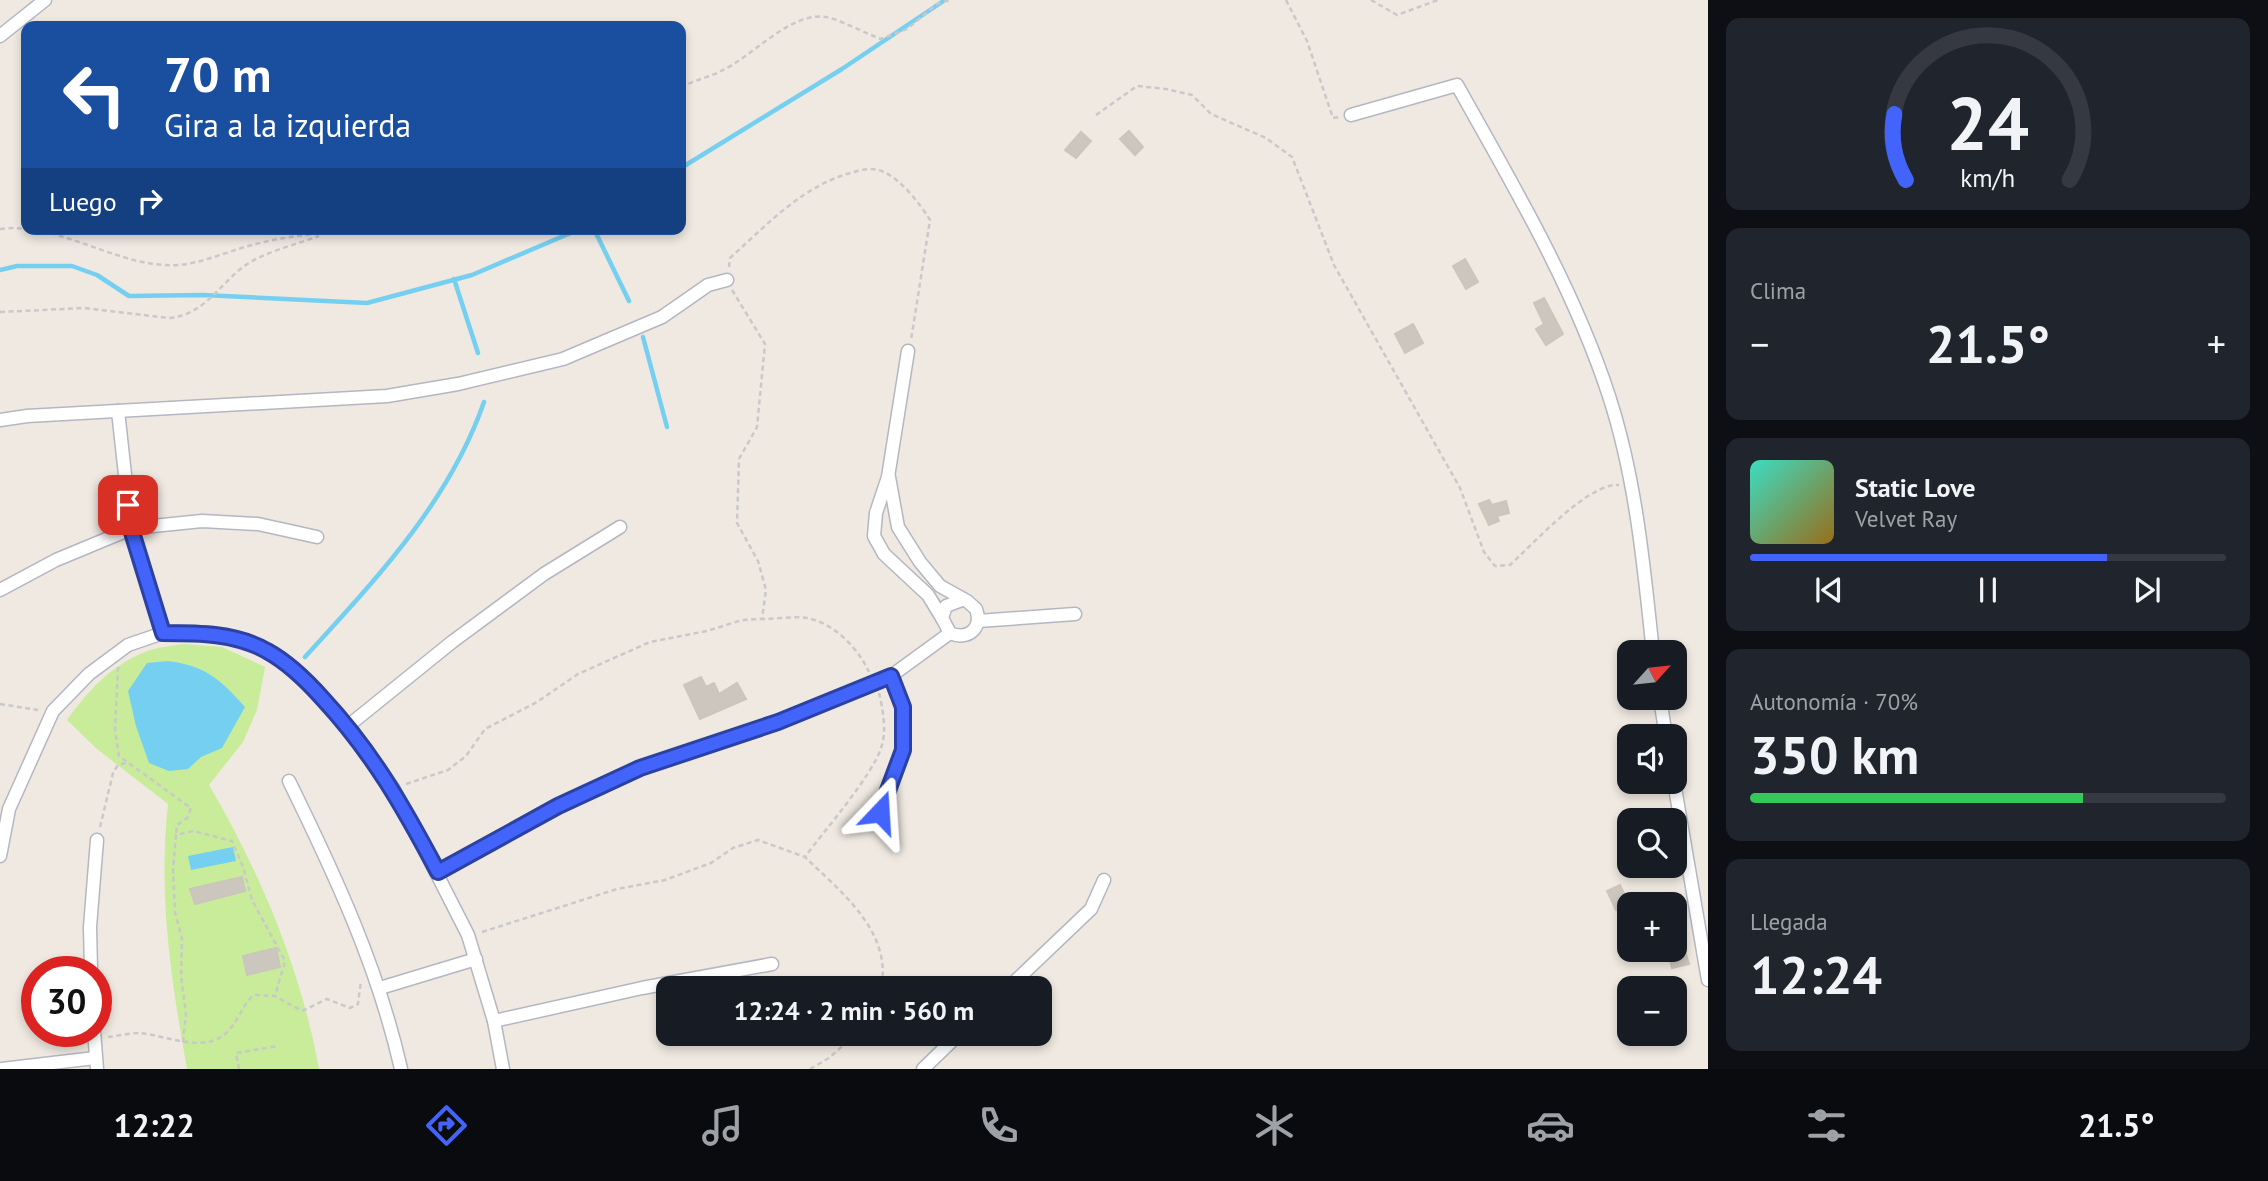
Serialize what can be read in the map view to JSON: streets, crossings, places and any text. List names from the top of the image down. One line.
{"north":"top right","page":{"turn":["70 m","Gira a la izquierda"],"then":"Luego","tile":["Clima",["Autonomía · 70%","350 km"],["Llegada","12:24"]],"heat":["−","21.5°","+"],"song":["Static Love","Velvet Ray"],"map_buttons":["+","−"],"limit":"30","trip":"12:24 · 2 min · 560 m","tabs":["12:22","21.5°"],"gauge":["24","km/h"]}}
